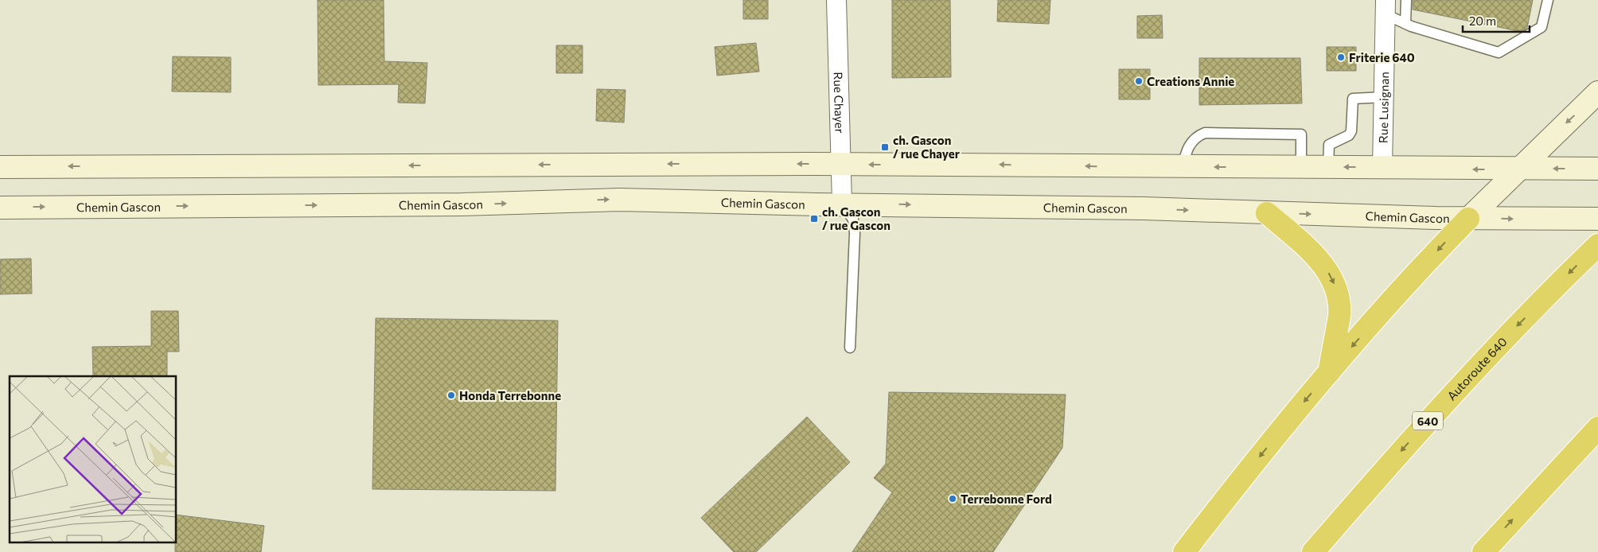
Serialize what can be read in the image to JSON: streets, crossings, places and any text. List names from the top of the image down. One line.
{"streets":{"highway":["Autoroute 640","640"],"main road":["Chemin Gascon"],"street":["Rue Chayer","Rue Lusignan"]},"crossings":[["Rue Chayer","Chemin Gascon"]],"places":{"other":["Friterie 640","Creations Annie","Honda Terrebonne","Terrebonne Ford"],"transit":["ch. Gascon / rue Chayer","ch. Gascon / rue Gascon"]},"scale_bar":"20 m"}
